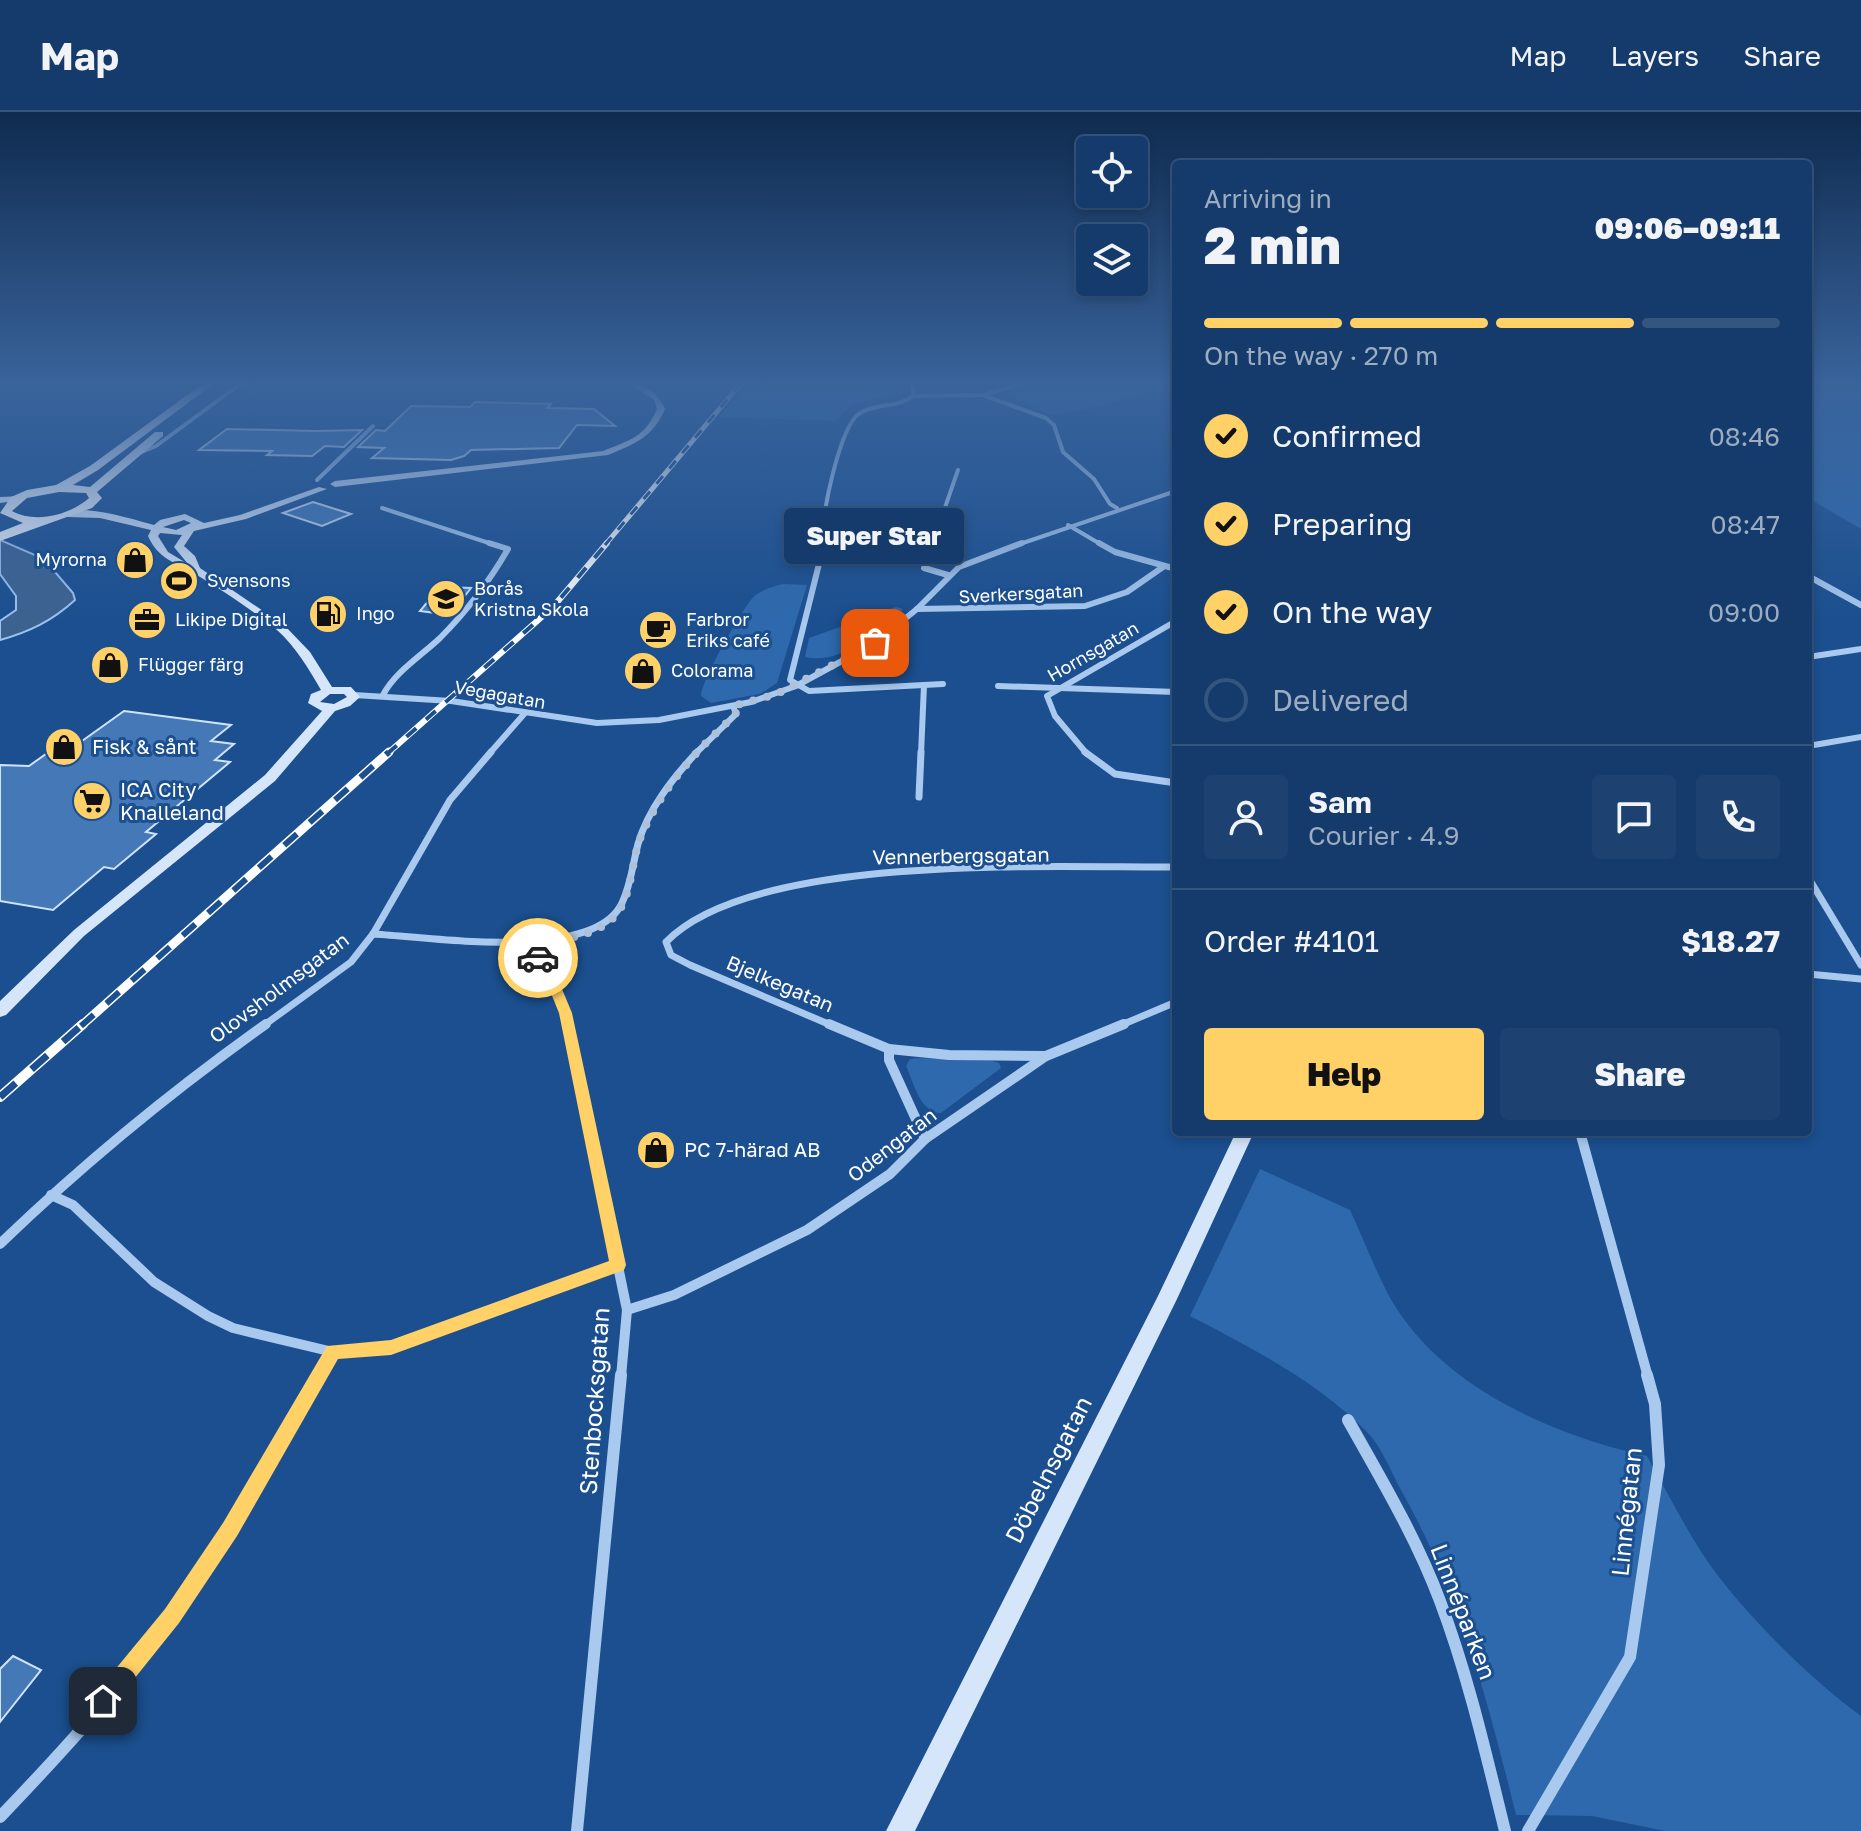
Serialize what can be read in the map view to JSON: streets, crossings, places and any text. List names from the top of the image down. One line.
{"streets":{"street":["Sverkersgatan","Hornsgatan","Vegagatan","Vennerbergsgatan","Bjelkegatan","Olovsholmsgatan","Odengatan","Stenbocksgatan","Döbelnsgatan","Linnégatan","Linnéparken"]},"crossings":[["Vegagatan","Olovsholmsgatan"],["Vennerbergsgatan","Bjelkegatan"],["Bjelkegatan","Odengatan"],["Odengatan","Stenbocksgatan"]],"places":{"shop":["Myrorna","Flügger färg","Colorama","Fisk & sånt","PC 7-härad AB"],"sports":["Svensons"],"school or university":["Borås Kristna Skola"],"fuel station":["Ingo"],"office":["Likipe Digital"],"cafe":["Farbror Eriks café"],"other":["Super Star"],"supermarket":["ICA City Knalleland"]},"page":{"header":"Map","nav":["Map","Layers","Share"],"heading":["2 min","Arriving in","09:06–09:11"],"panel":["Sam","Courier · 4.9","Order #4101","$18.27"],"bar":"On the way · 270 m","list":[["Confirmed","08:46"],["Preparing","08:47"],["On the way","09:00"],"Delivered"],"bubble":"Super Star","buttons":["Help","Share"]}}
